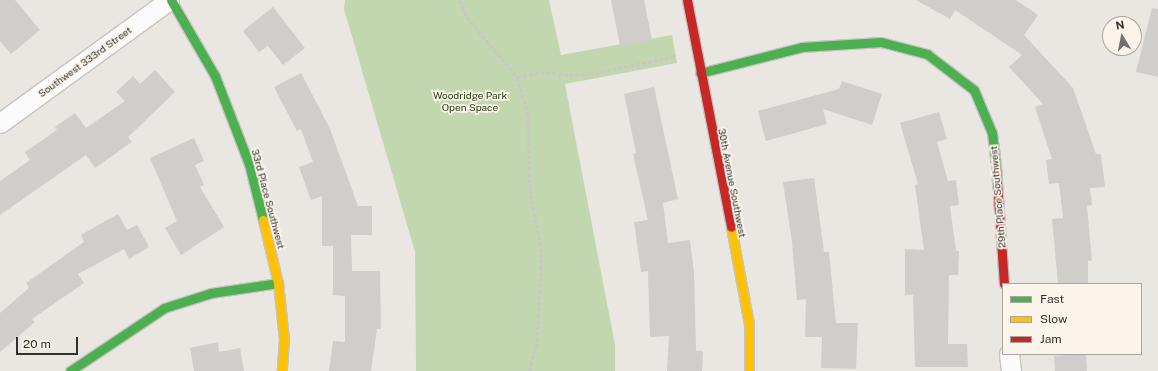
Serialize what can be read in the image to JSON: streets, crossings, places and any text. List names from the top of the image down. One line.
{"streets":{"street":["Southwest 333rd Street","30th Avenue Southwest","29th Place Southwest","33rd Place Southwest"]},"crossings":[["Southwest 333rd Street","33rd Place Southwest"],["30th Avenue Southwest","29th Place Southwest"]],"parks":["Woodridge Park Open Space"],"legend":["Fast","Slow","Jam"],"scale_bar":"20 m","north":"top"}
